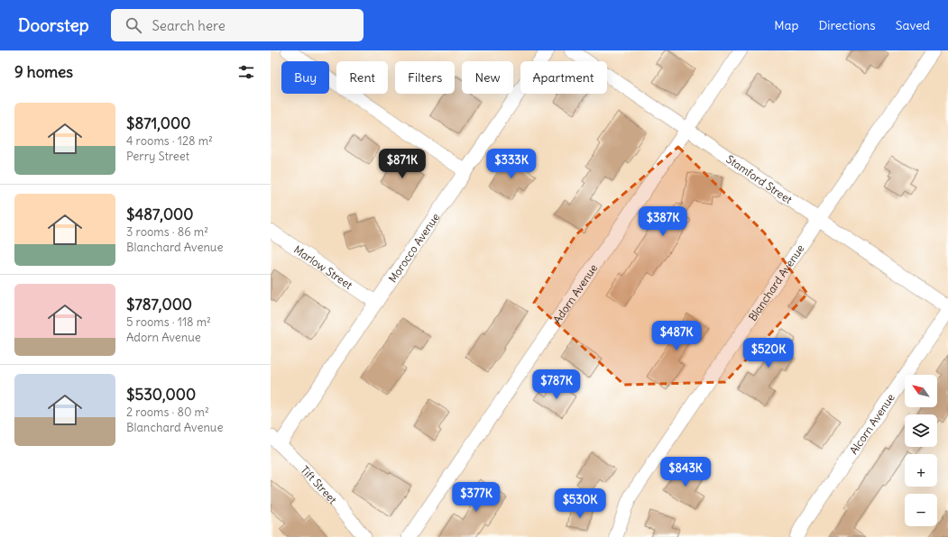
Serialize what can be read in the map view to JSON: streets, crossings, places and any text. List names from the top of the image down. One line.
{"streets":{"street":["Stamford Street","Morocco Avenue","Marlow Street","Blanchard Avenue","Adorn Avenue","Alcorn Avenue","Tift Street"]},"crossings":[["Stamford Street","Blanchard Avenue"],["Stamford Street","Adorn Avenue"],["Morocco Avenue","Marlow Street"],["Morocco Avenue","Tift Street"]],"north":"top left","page":{"header":"Doorstep","search":"Search here","nav":["Map","Directions","Saved"],"heading":"9 homes","chip":["Buy","Rent","Filters","New","Apartment"],"list":[{"name":"$871,000","note":"4 rooms · 128 m² · Perry Street"},{"name":"$487,000","note":"3 rooms · 86 m² · Blanchard Avenue"},{"name":"$787,000","note":"5 rooms · 118 m² · Adorn Avenue"},{"name":"$530,000","note":"2 rooms · 80 m² · Blanchard Avenue"}],"price":["$871K","$333K","$387K","$487K","$520K","$787K","$843K","$377K","$530K"],"map_buttons":["+","−"]}}
